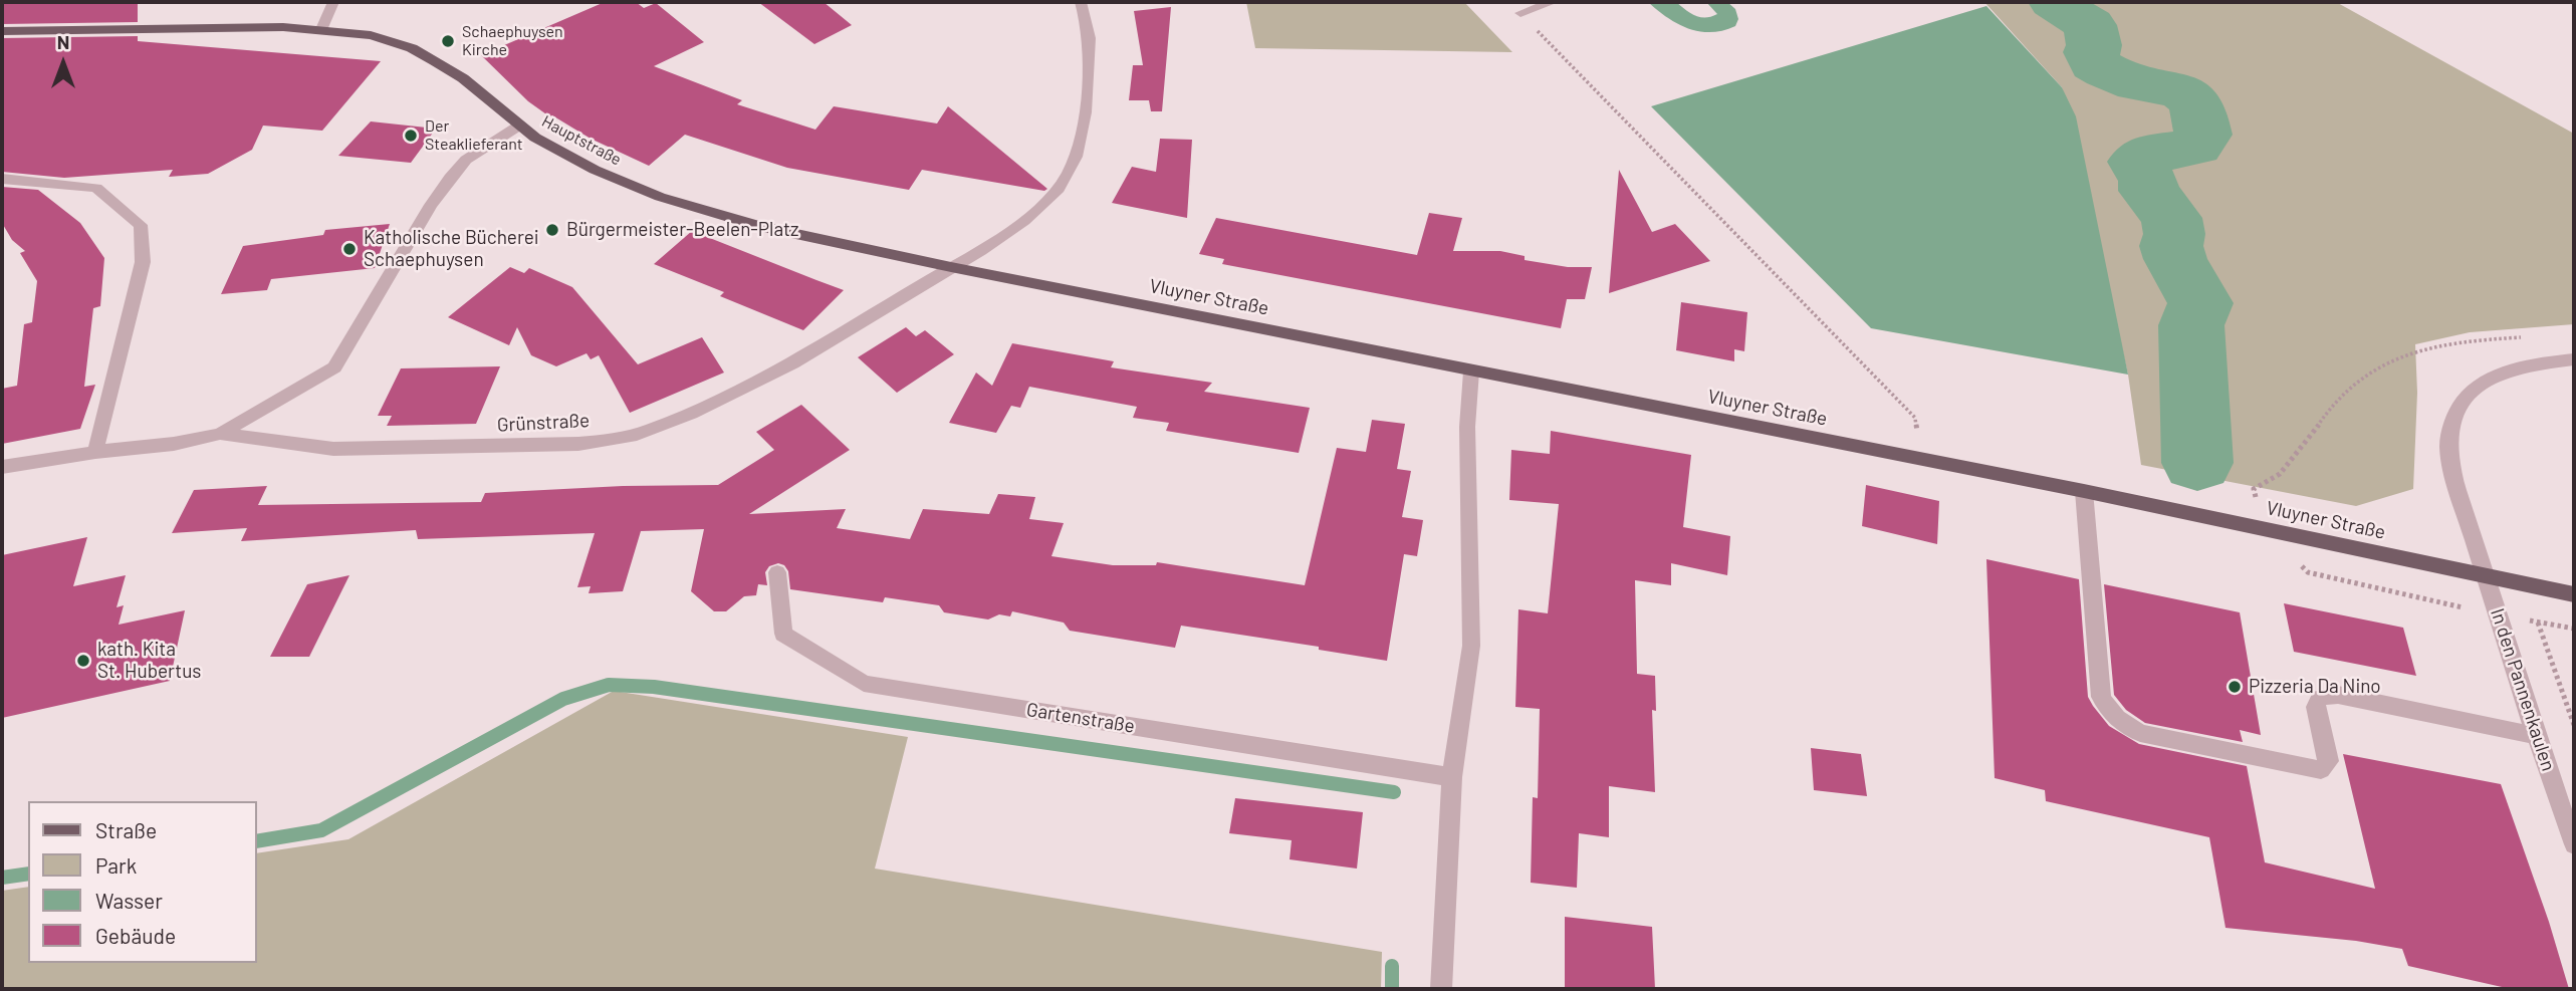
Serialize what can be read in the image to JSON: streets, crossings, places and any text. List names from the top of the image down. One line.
{"streets":{"main road":["Hauptstraße","Vluyner Straße"],"street":["Grünstraße","In den Pannenkaulen","Gartenstraße"]},"crossings":[["Hauptstraße","Vluyner Straße"],["Hauptstraße","Grünstraße"],["Vluyner Straße","Grünstraße"],["Vluyner Straße","In den Pannenkaulen"]],"places":["Schaephuysen Kirche","Der Steaklieferant","Bürgermeister-Beelen-Platz","Katholische Bücherei Schaephuysen","kath. Kita St. Hubertus","Pizzeria Da Nino"],"legend":["Straße","Park","Wasser","Gebäude"],"north":"top"}
